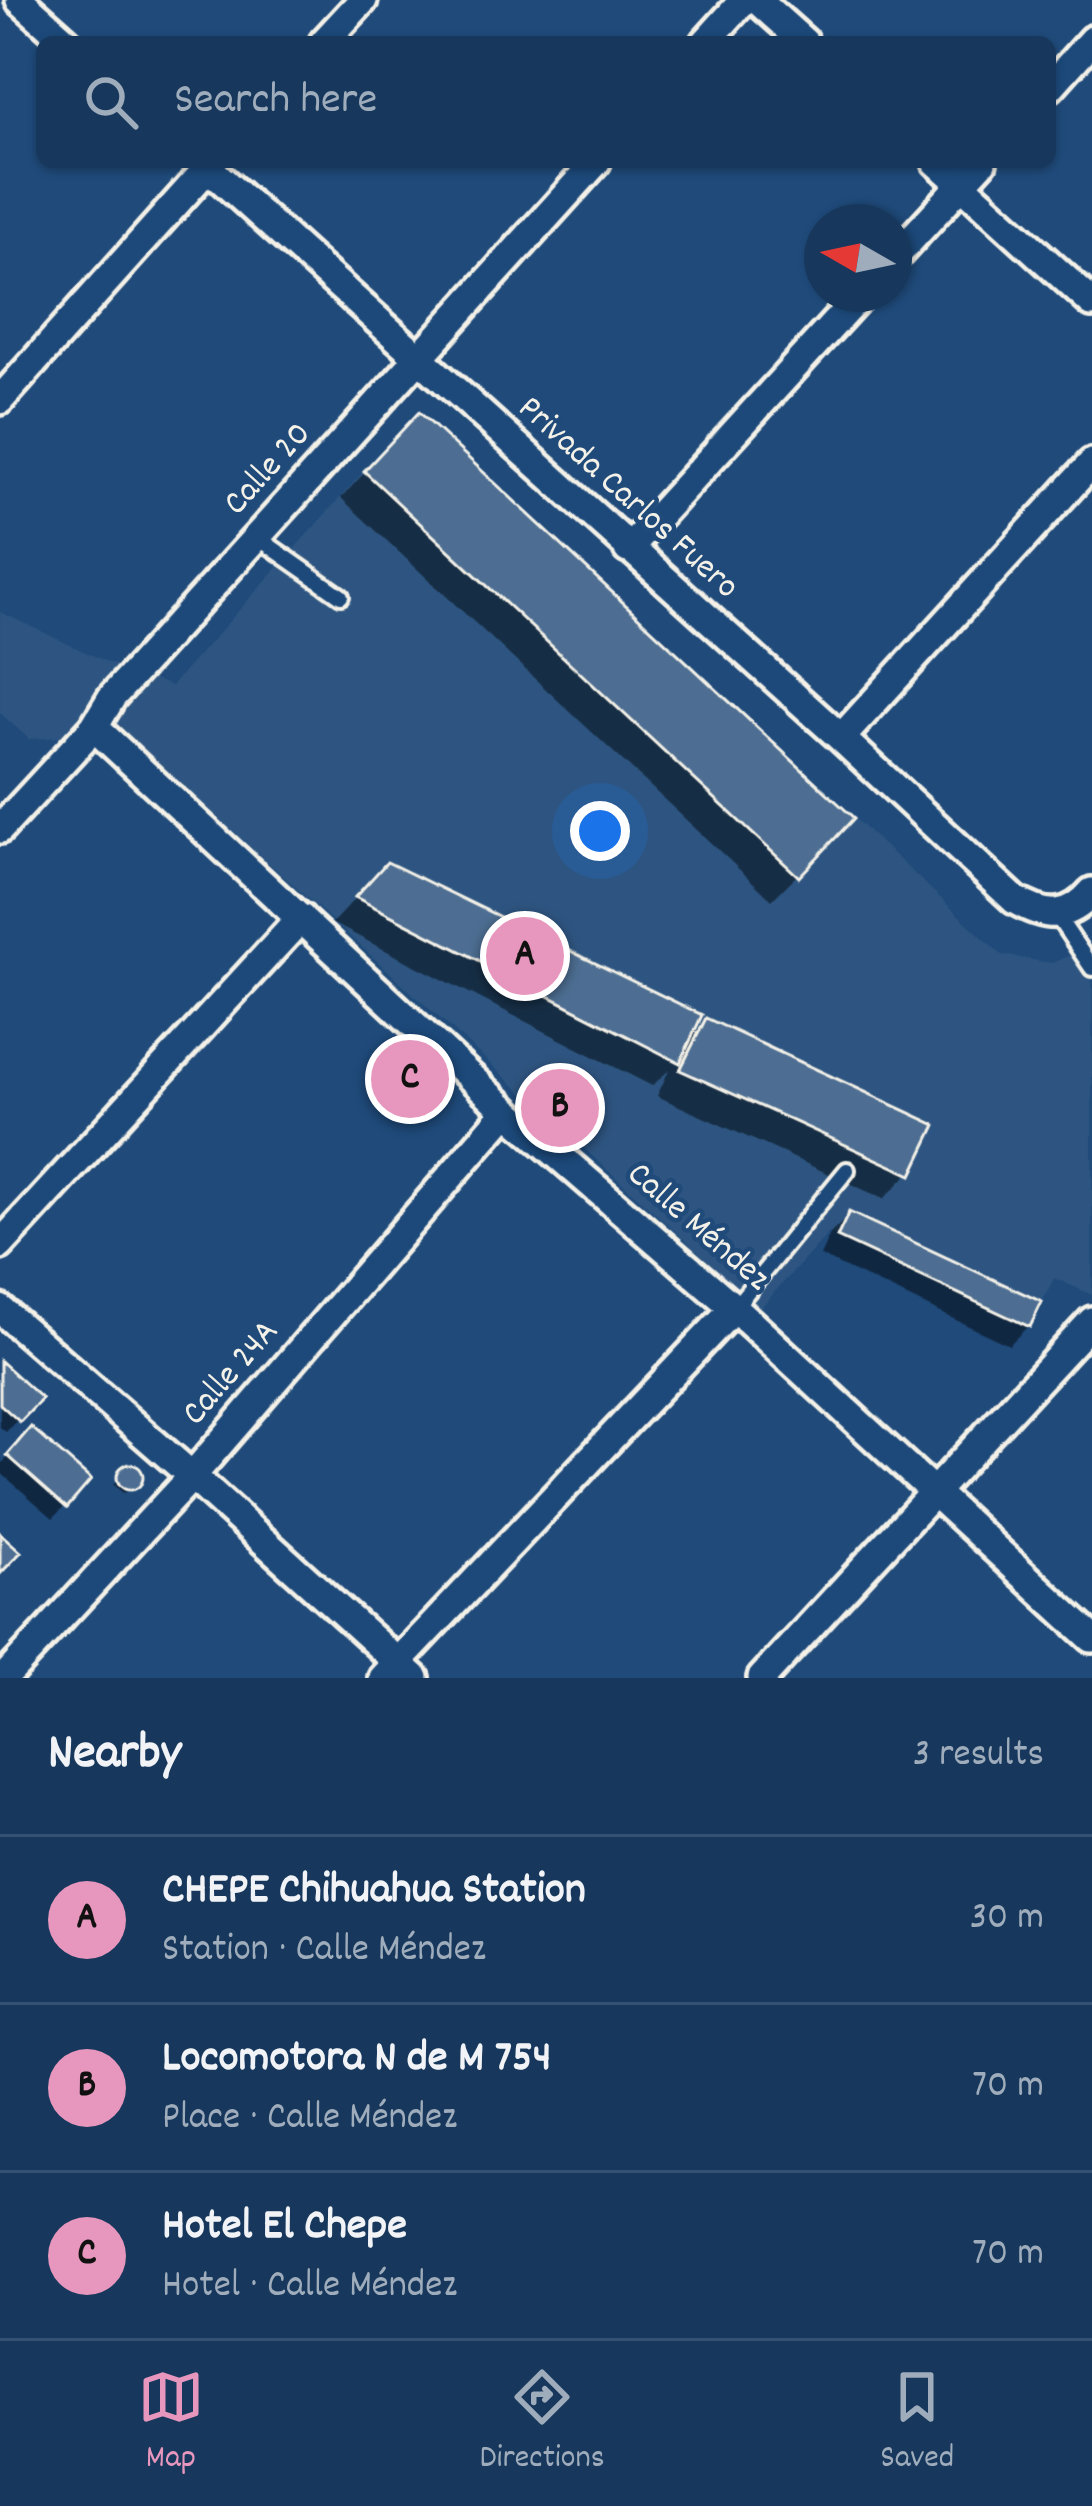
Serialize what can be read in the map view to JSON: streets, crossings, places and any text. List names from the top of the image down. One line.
{"streets":{"street":["Calle 20","Privada Carlos Fuero","Calle Méndez","Calle 24A"]},"crossings":[["Calle 20","Privada Carlos Fuero"],["Calle 20","Calle Méndez"],["Calle Méndez","Calle 24A"]],"north":"left","page":{"search":"Search here","pins":["A","C","B"],"heading":["Nearby","3 results"],"list":[{"mark":"A","name":"CHEPE Chihuahua Station","note":"Station · Calle Méndez","value":"30 m"},{"mark":"B","name":"Locomotora N de M 754","note":"Place · Calle Méndez","value":"70 m"},{"mark":"C","name":"Hotel El Chepe","note":"Hotel · Calle Méndez","value":"70 m"}],"nav":["Map","Directions","Saved"]}}
